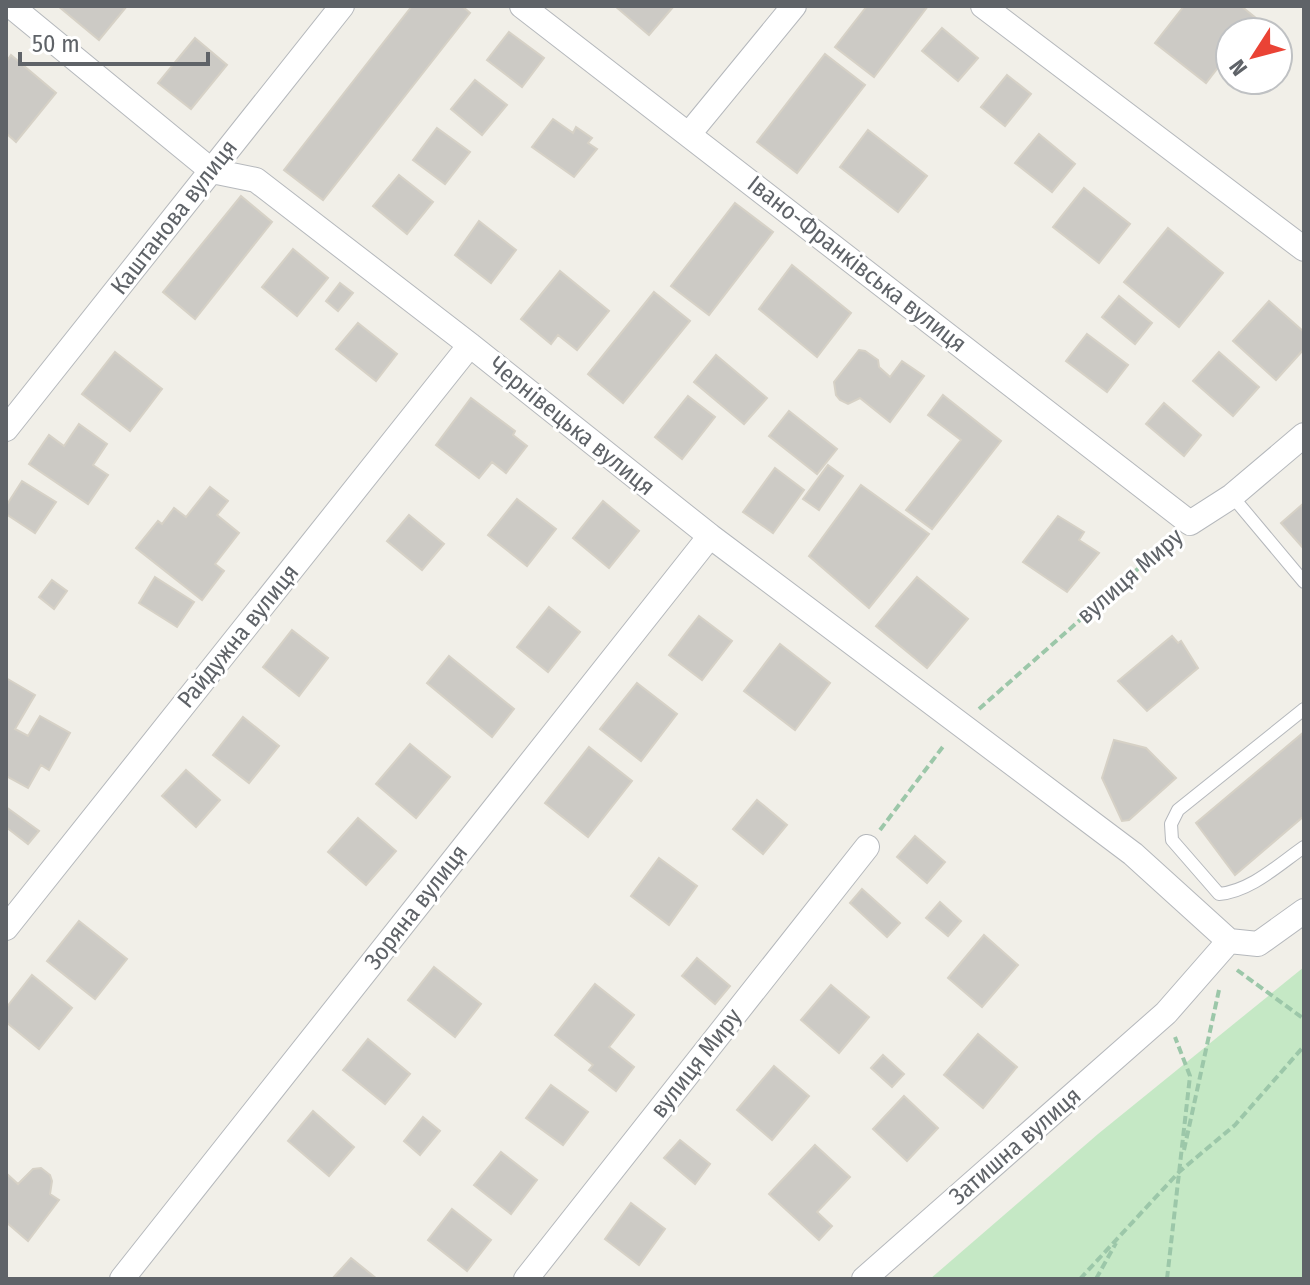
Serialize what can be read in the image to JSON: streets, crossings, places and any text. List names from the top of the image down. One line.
{"streets":{"street":["Каштанова вулиця","Івано-Франківська вулиця","Чернівецька вулиця","вулиця Миру","Райдужна вулиця","Зоряна вулиця","Затишна вулиця"]},"crossings":[["Каштанова вулиця","Чернівецька вулиця"],["Івано-Франківська вулиця","вулиця Миру"],["Чернівецька вулиця","вулиця Миру"],["Чернівецька вулиця","Райдужна вулиця"],["Чернівецька вулиця","Зоряна вулиця"],["Чернівецька вулиця","Затишна вулиця"]],"scale_bar":"50 m","north":"bottom left"}
